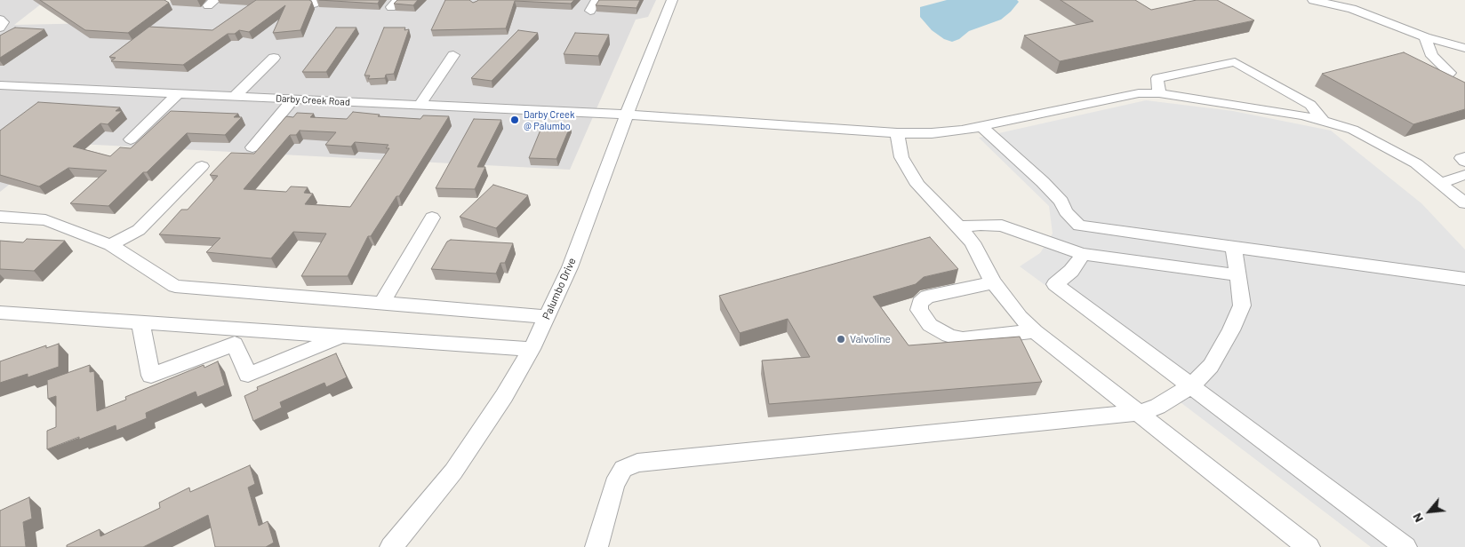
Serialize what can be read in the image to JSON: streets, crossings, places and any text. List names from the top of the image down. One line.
{"streets":{"street":["Darby Creek Road","Palumbo Drive"]},"crossings":[["Darby Creek Road","Palumbo Drive"]],"places":["Darby Creek @ Palumbo","Valvoline"],"north":"bottom left"}
